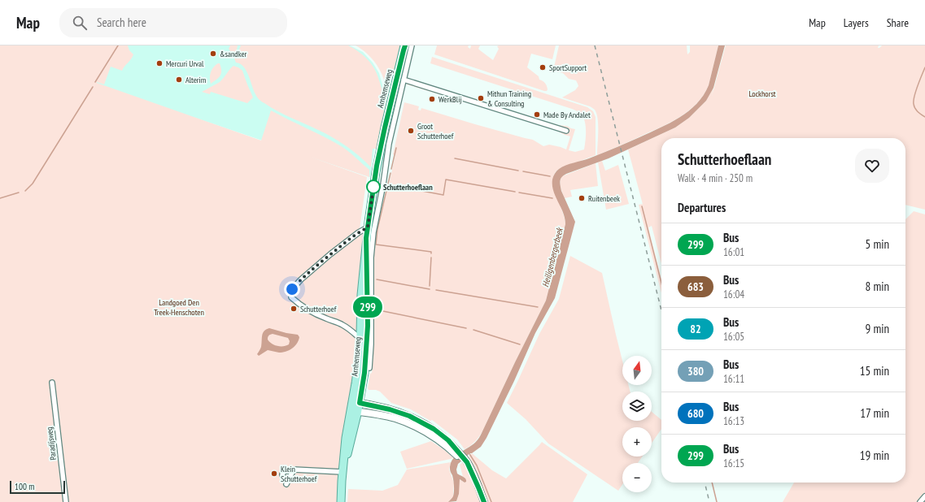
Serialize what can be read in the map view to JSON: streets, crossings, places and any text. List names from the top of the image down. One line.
{"streets":{"main road":["Arnhemseweg"],"street":["Paradijsweg"]},"water":["Heiligenbergerbeek"],"parks":["Lockhorst","Landgoed Den Treek-Henschoten"],"places":["&sandker","Mercuri Urval","SportSupport","Alterim","Mithun Training & Consulting","WerkBlij","Made By Andalet","Groot Schutterhoef","Schutterhoeflaan","Ruitenbeek","Schutterhoef","Klein Schutterhoef"],"lines":["bus line 299"],"scale_bar":"100 m","north":"top","page":{"header":"Map","search":"Search here","nav":["Map","Layers","Share"],"on_map":"299","heading":[["Schutterhoeflaan","Walk · 4 min · 250 m"],"Departures"],"list":[{"mark":"299","name":"Bus","note":"16:01","value":"5 min"},{"mark":"683","name":"Bus","note":"16:04","value":"8 min"},{"mark":"82","name":"Bus","note":"16:05","value":"9 min"},{"mark":"380","name":"Bus","note":"16:11","value":"15 min"},{"mark":"680","name":"Bus","note":"16:13","value":"17 min"},{"mark":"299","name":"Bus","note":"16:15","value":"19 min"}],"map_buttons":["+","−"],"scale":"100 m"}}
